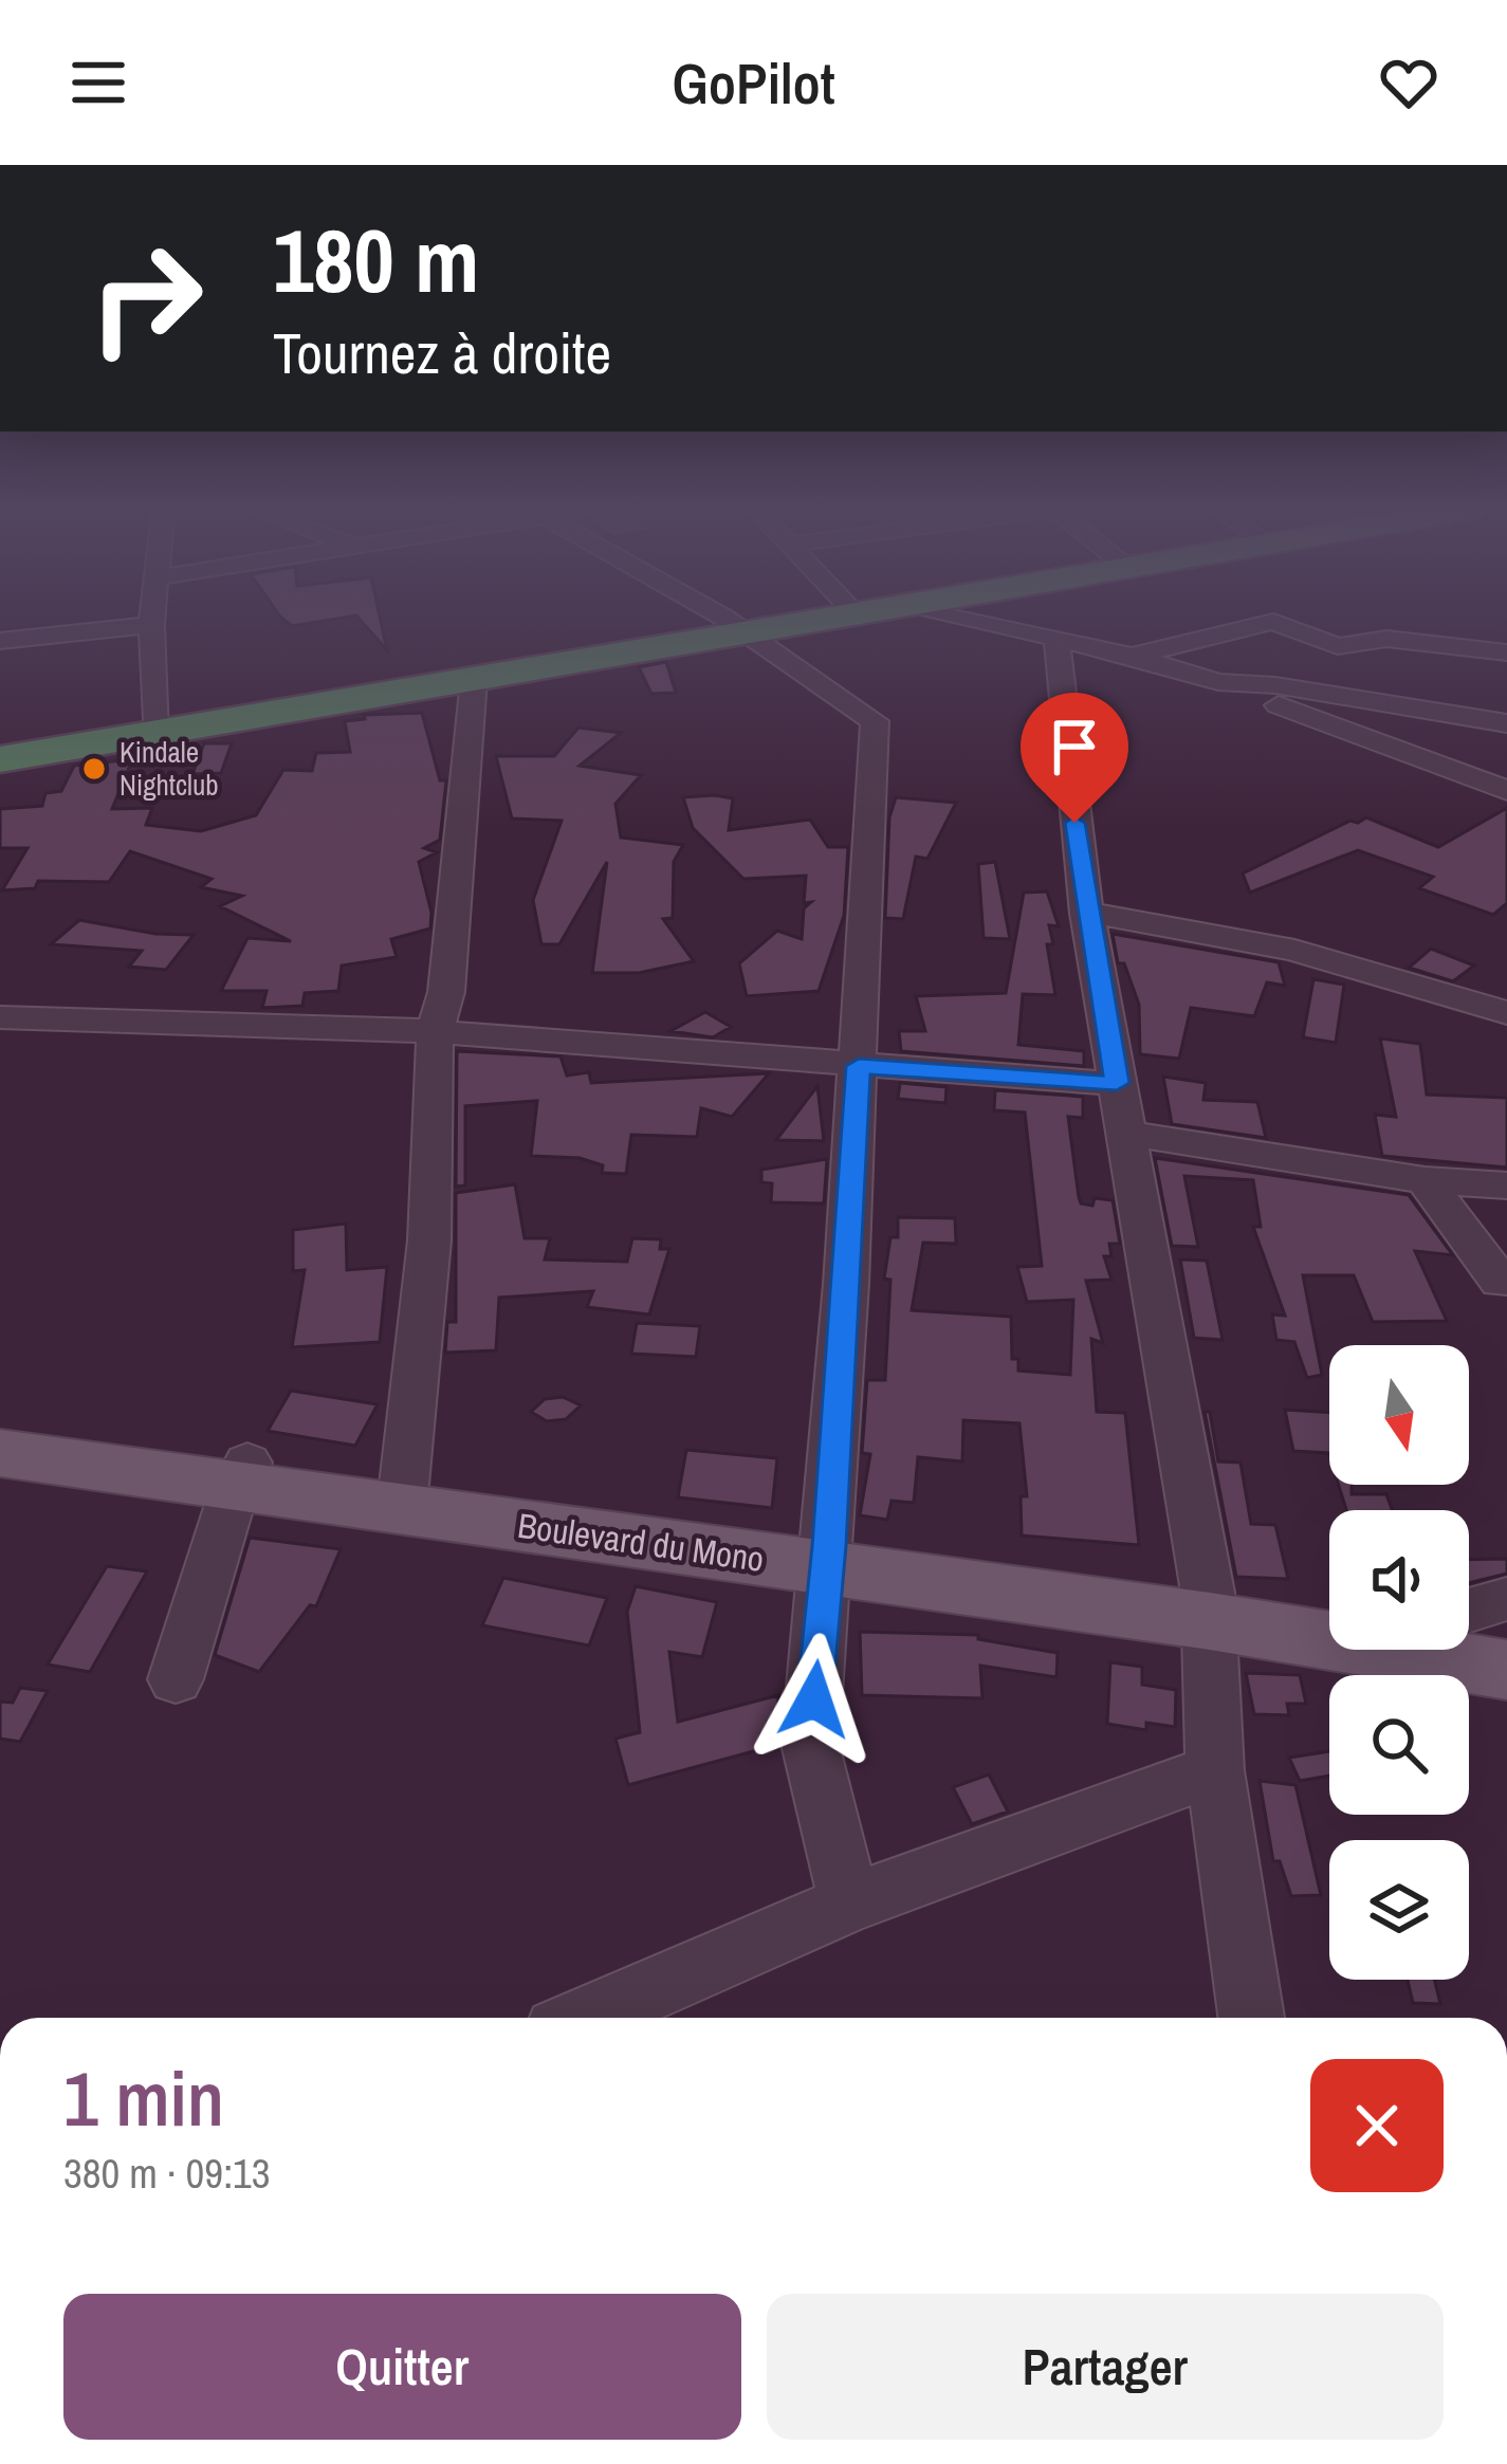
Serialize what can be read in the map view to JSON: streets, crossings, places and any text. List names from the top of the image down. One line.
{"streets":{"main road":["Boulevard du Mono"]},"places":["Kindale Nightclub"],"north":"bottom","page":{"header":"GoPilot","turn":["180 m","Tournez à droite"],"heading":["1 min","380 m · 09:13"],"buttons":["Quitter","Partager"]}}
